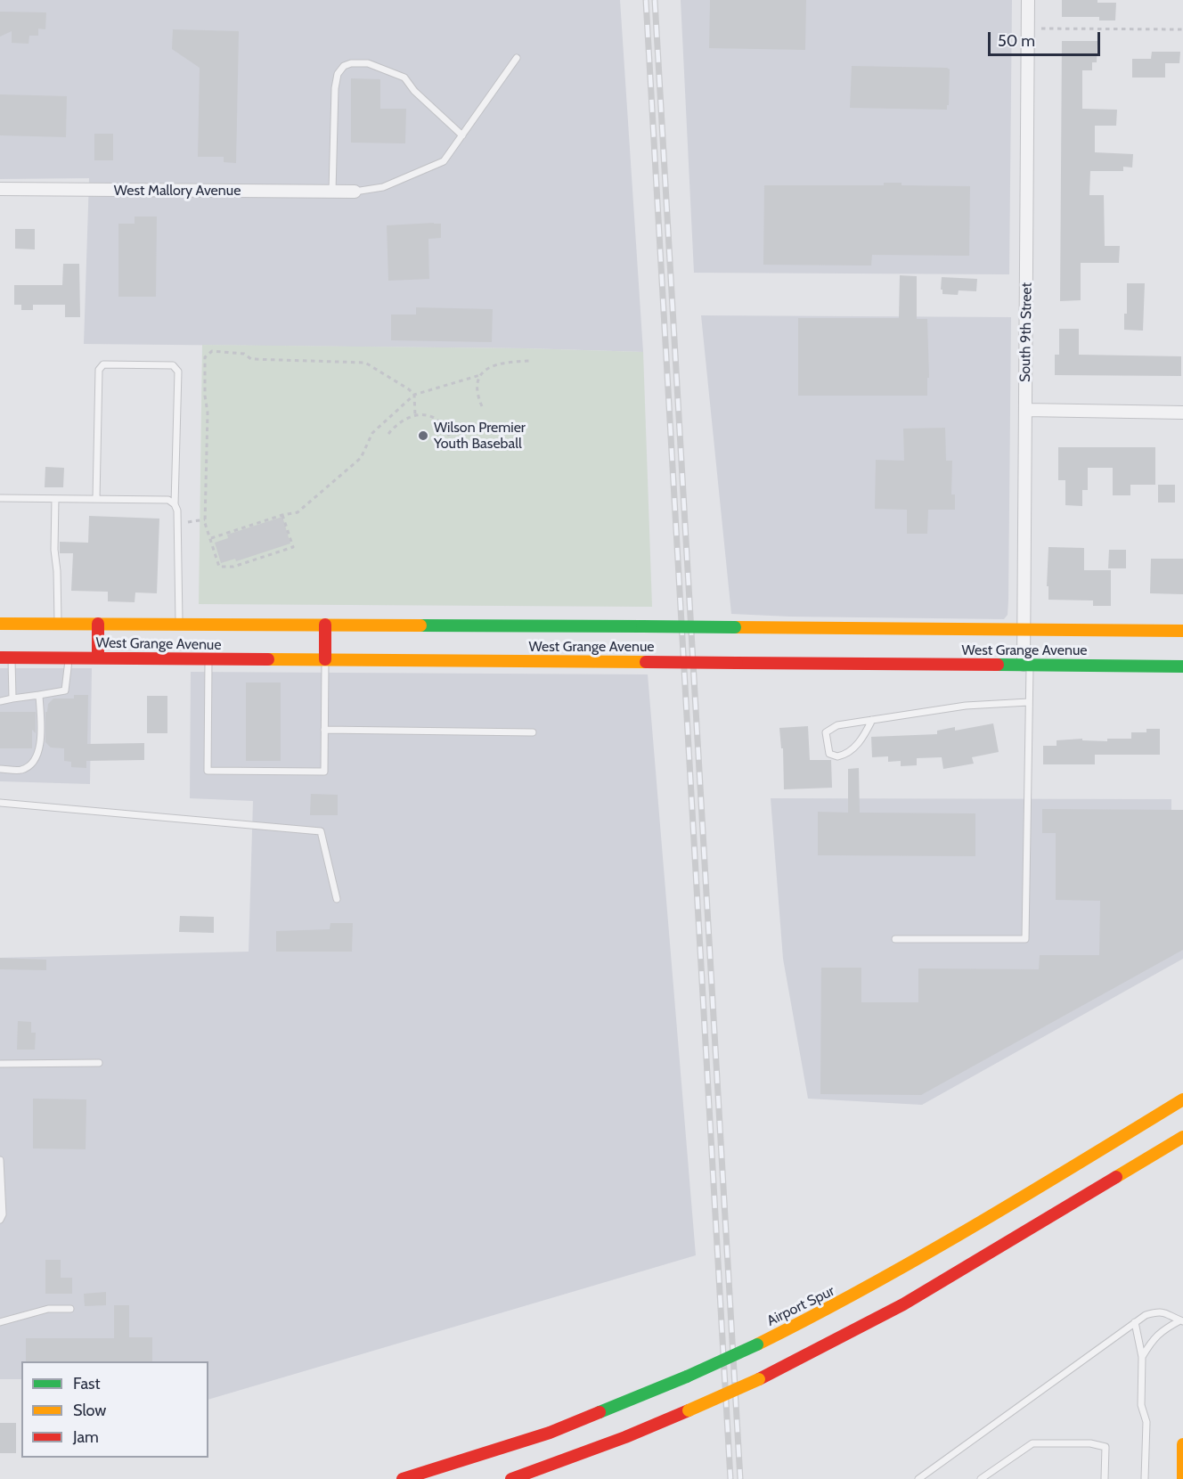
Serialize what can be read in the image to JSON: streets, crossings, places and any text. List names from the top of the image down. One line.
{"streets":{"main road":["West Grange Avenue","Airport Spur"],"street":["West Mallory Avenue","South 9th Street"]},"crossings":[["South 9th Street","West Grange Avenue"]],"places":["Wilson Premier Youth Baseball"],"legend":["Fast","Slow","Jam"],"scale_bar":"50 m"}
